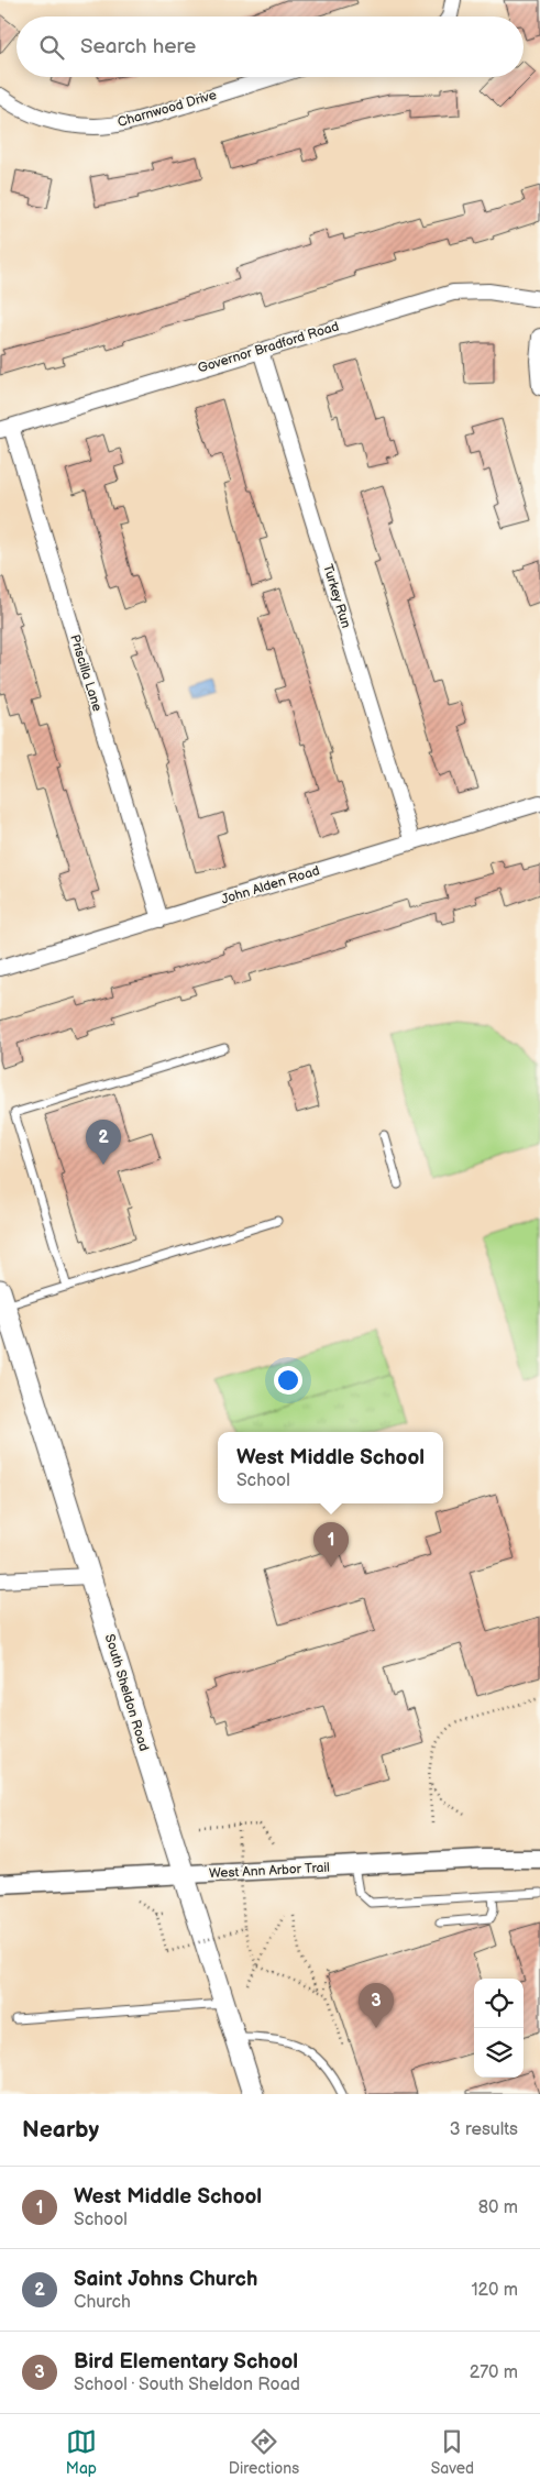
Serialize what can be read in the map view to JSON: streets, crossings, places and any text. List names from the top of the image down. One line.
{"streets":{"main road":["South Sheldon Road"],"street":["Charnwood Drive","Governor Bradford Road","Turkey Run","Priscilla Lane","John Alden Road","West Ann Arbor Trail"]},"crossings":[["Governor Bradford Road","Turkey Run"],["Governor Bradford Road","Priscilla Lane"],["Turkey Run","John Alden Road"],["Priscilla Lane","John Alden Road"],["South Sheldon Road","West Ann Arbor Trail"]],"page":{"search":"Search here","pins":["2","1","3"],"popup":["West Middle School","School"],"heading":["Nearby","3 results"],"list":[{"mark":"1","name":"West Middle School","note":"School","value":"80 m"},{"mark":"2","name":"Saint Johns Church","note":"Church","value":"120 m"},{"mark":"3","name":"Bird Elementary School","note":"School · South Sheldon Road","value":"270 m"}],"nav":["Map","Directions","Saved"]}}
